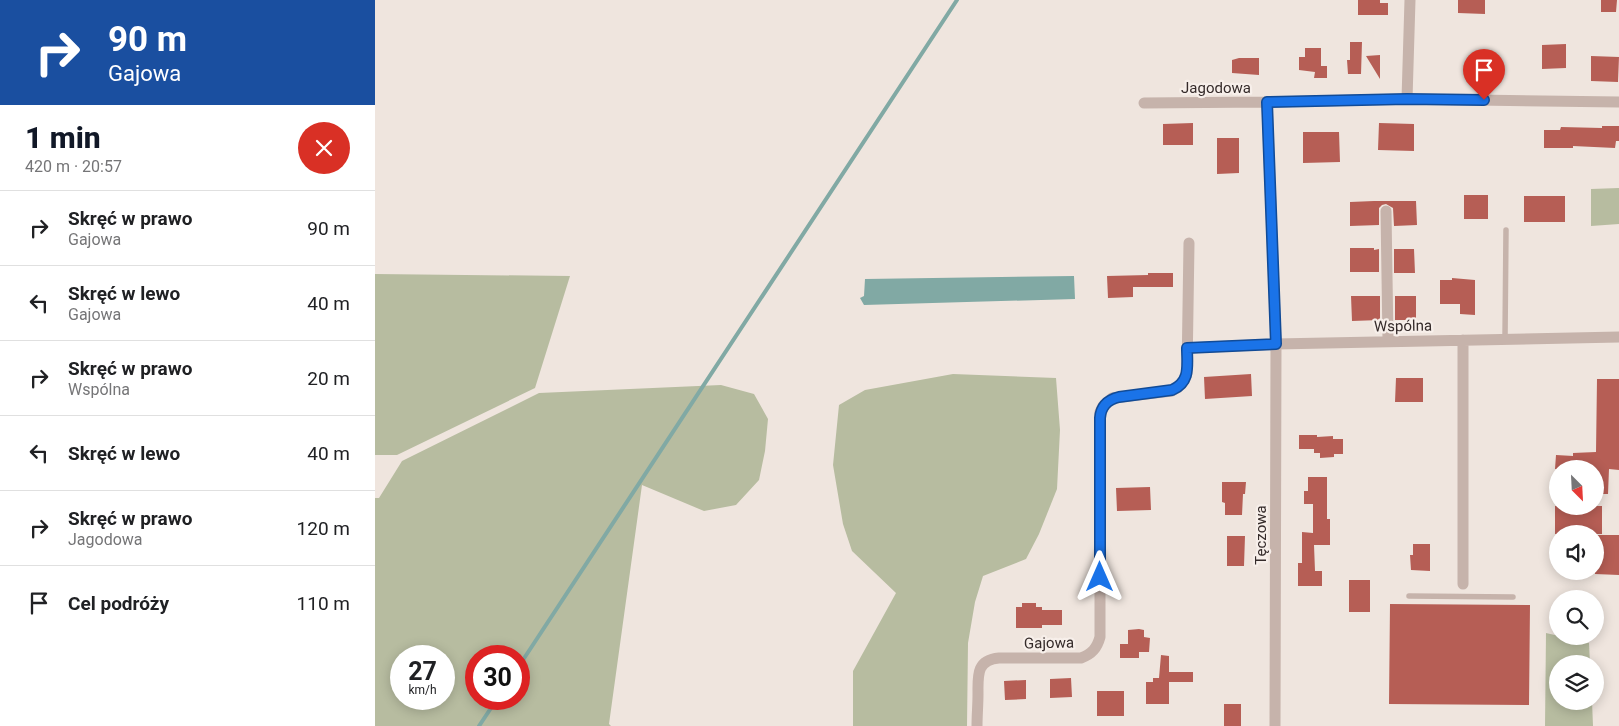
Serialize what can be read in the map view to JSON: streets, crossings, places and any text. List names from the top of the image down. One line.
{"streets":{"street":["Jagodowa","Wspólna","Tęczowa","Gajowa"]},"crossings":[["Jagodowa","Tęczowa"],["Wspólna","Tęczowa"],["Wspólna","Gajowa"]],"north":"bottom right","page":{"turn":["90 m","Gajowa"],"heading":["1 min","420 m · 20:57"],"list":[{"name":"Skręć w prawo","note":"Gajowa","value":"90 m"},{"name":"Skręć w lewo","note":"Gajowa","value":"40 m"},{"name":"Skręć w prawo","note":"Wspólna","value":"20 m"},{"name":"Skręć w lewo","value":"40 m"},{"name":"Skręć w prawo","note":"Jagodowa","value":"120 m"},{"name":"Cel podróży","value":"110 m"}],"speed":"27 km/h","limit":"30"}}
